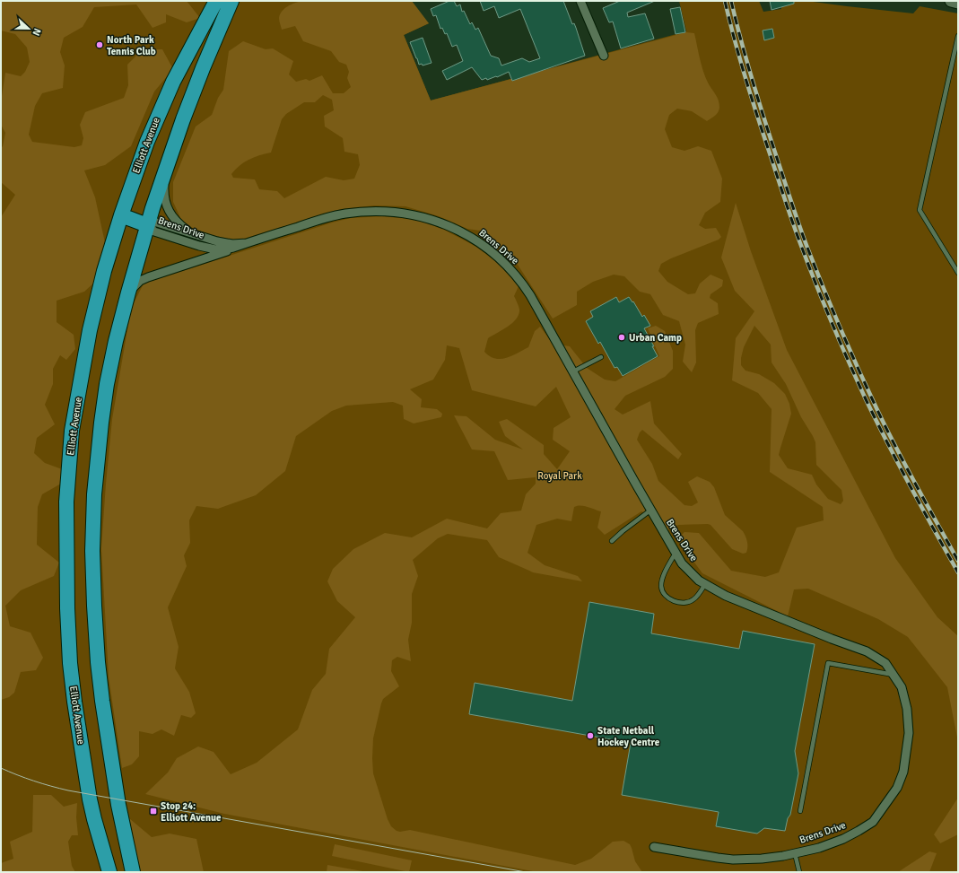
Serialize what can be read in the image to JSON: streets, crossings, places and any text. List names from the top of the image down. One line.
{"streets":{"highway":["Elliott Avenue"],"street":["Brens Drive"]},"parks":["Royal Park"],"places":{"other":["North Park Tennis Club","Urban Camp","State Netball Hockey Centre"],"transit":["Stop 24: Elliott Avenue"]},"north":"right"}
